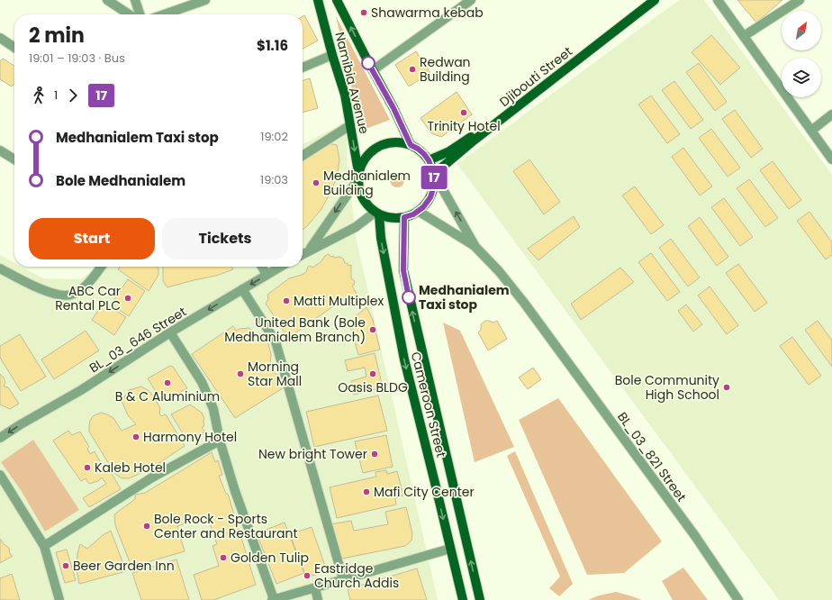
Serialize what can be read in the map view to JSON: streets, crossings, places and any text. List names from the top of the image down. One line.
{"streets":{"main road":["Djibouti Street","Namibia Avenue","Cameroon Street"],"street":["BL_03_646 Street","BL_03_821 Street"]},"crossings":[["Djibouti Street","Namibia Avenue"],["Djibouti Street","Cameroon Street"],["Namibia Avenue","Cameroon Street"]],"one_way":["BL_03_646 Street"],"places":["Shawarma kebab","Redwan Building","Trinity Hotel","Medhanialem Building","Medhanialem Taxi stop","ABC Car Rental PLC","Matti Multiplex","United Bank (Bole Medhanialem Branch)","Morning Star Mall","Oasis BLDG","B & C Aluminium","Bole Community High School","Harmony Hotel","New bright Tower","Kaleb Hotel","Mafi City Center","Bole Rock - Sports Center and Restaurant","Golden Tulip","Beer Garden Inn","Eastridge Church Addis"],"lines":["bus line 17"],"north":"top right","page":{"on_map":"17","heading":["2 min","19:01 – 19:03 · Bus","$1.16"],"legs":["1","17"],"list":[{"name":"Medhanialem Taxi stop","value":"19:02"},{"name":"Bole Medhanialem","value":"19:03"}],"buttons":["Start","Tickets"]}}
